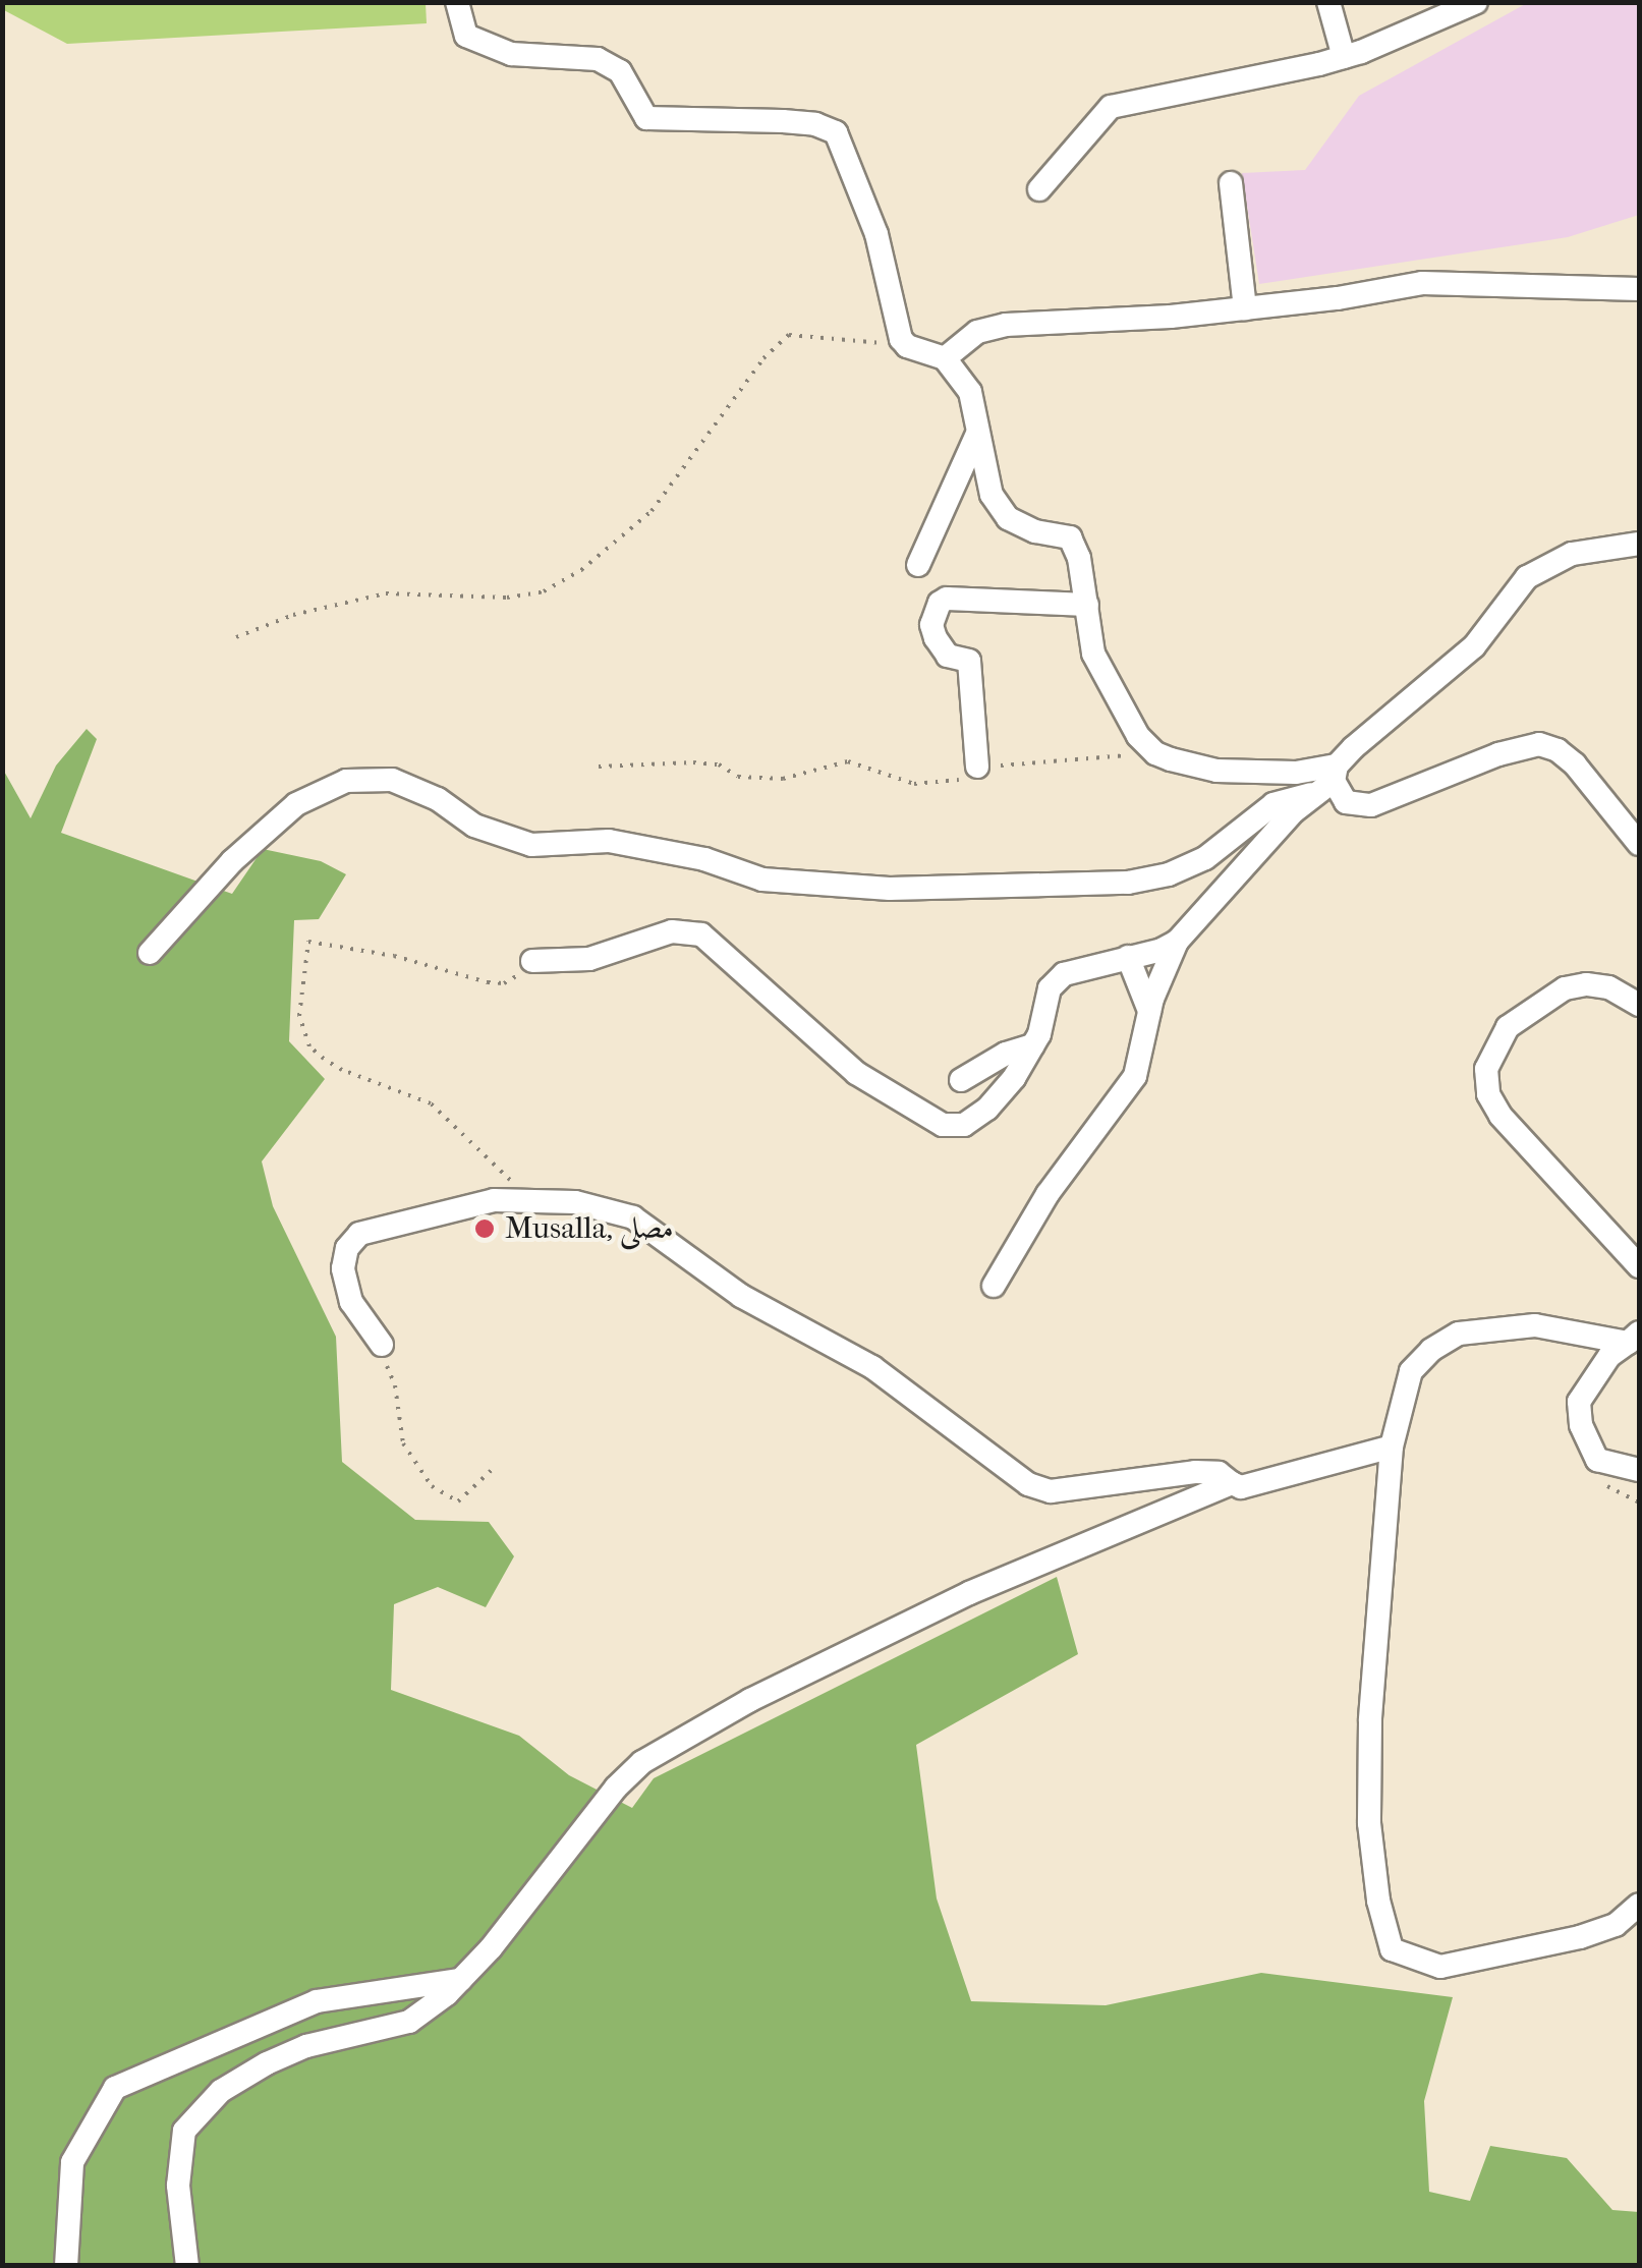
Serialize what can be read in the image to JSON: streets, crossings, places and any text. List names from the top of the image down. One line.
{"places":["Musalla, مصلى"]}
